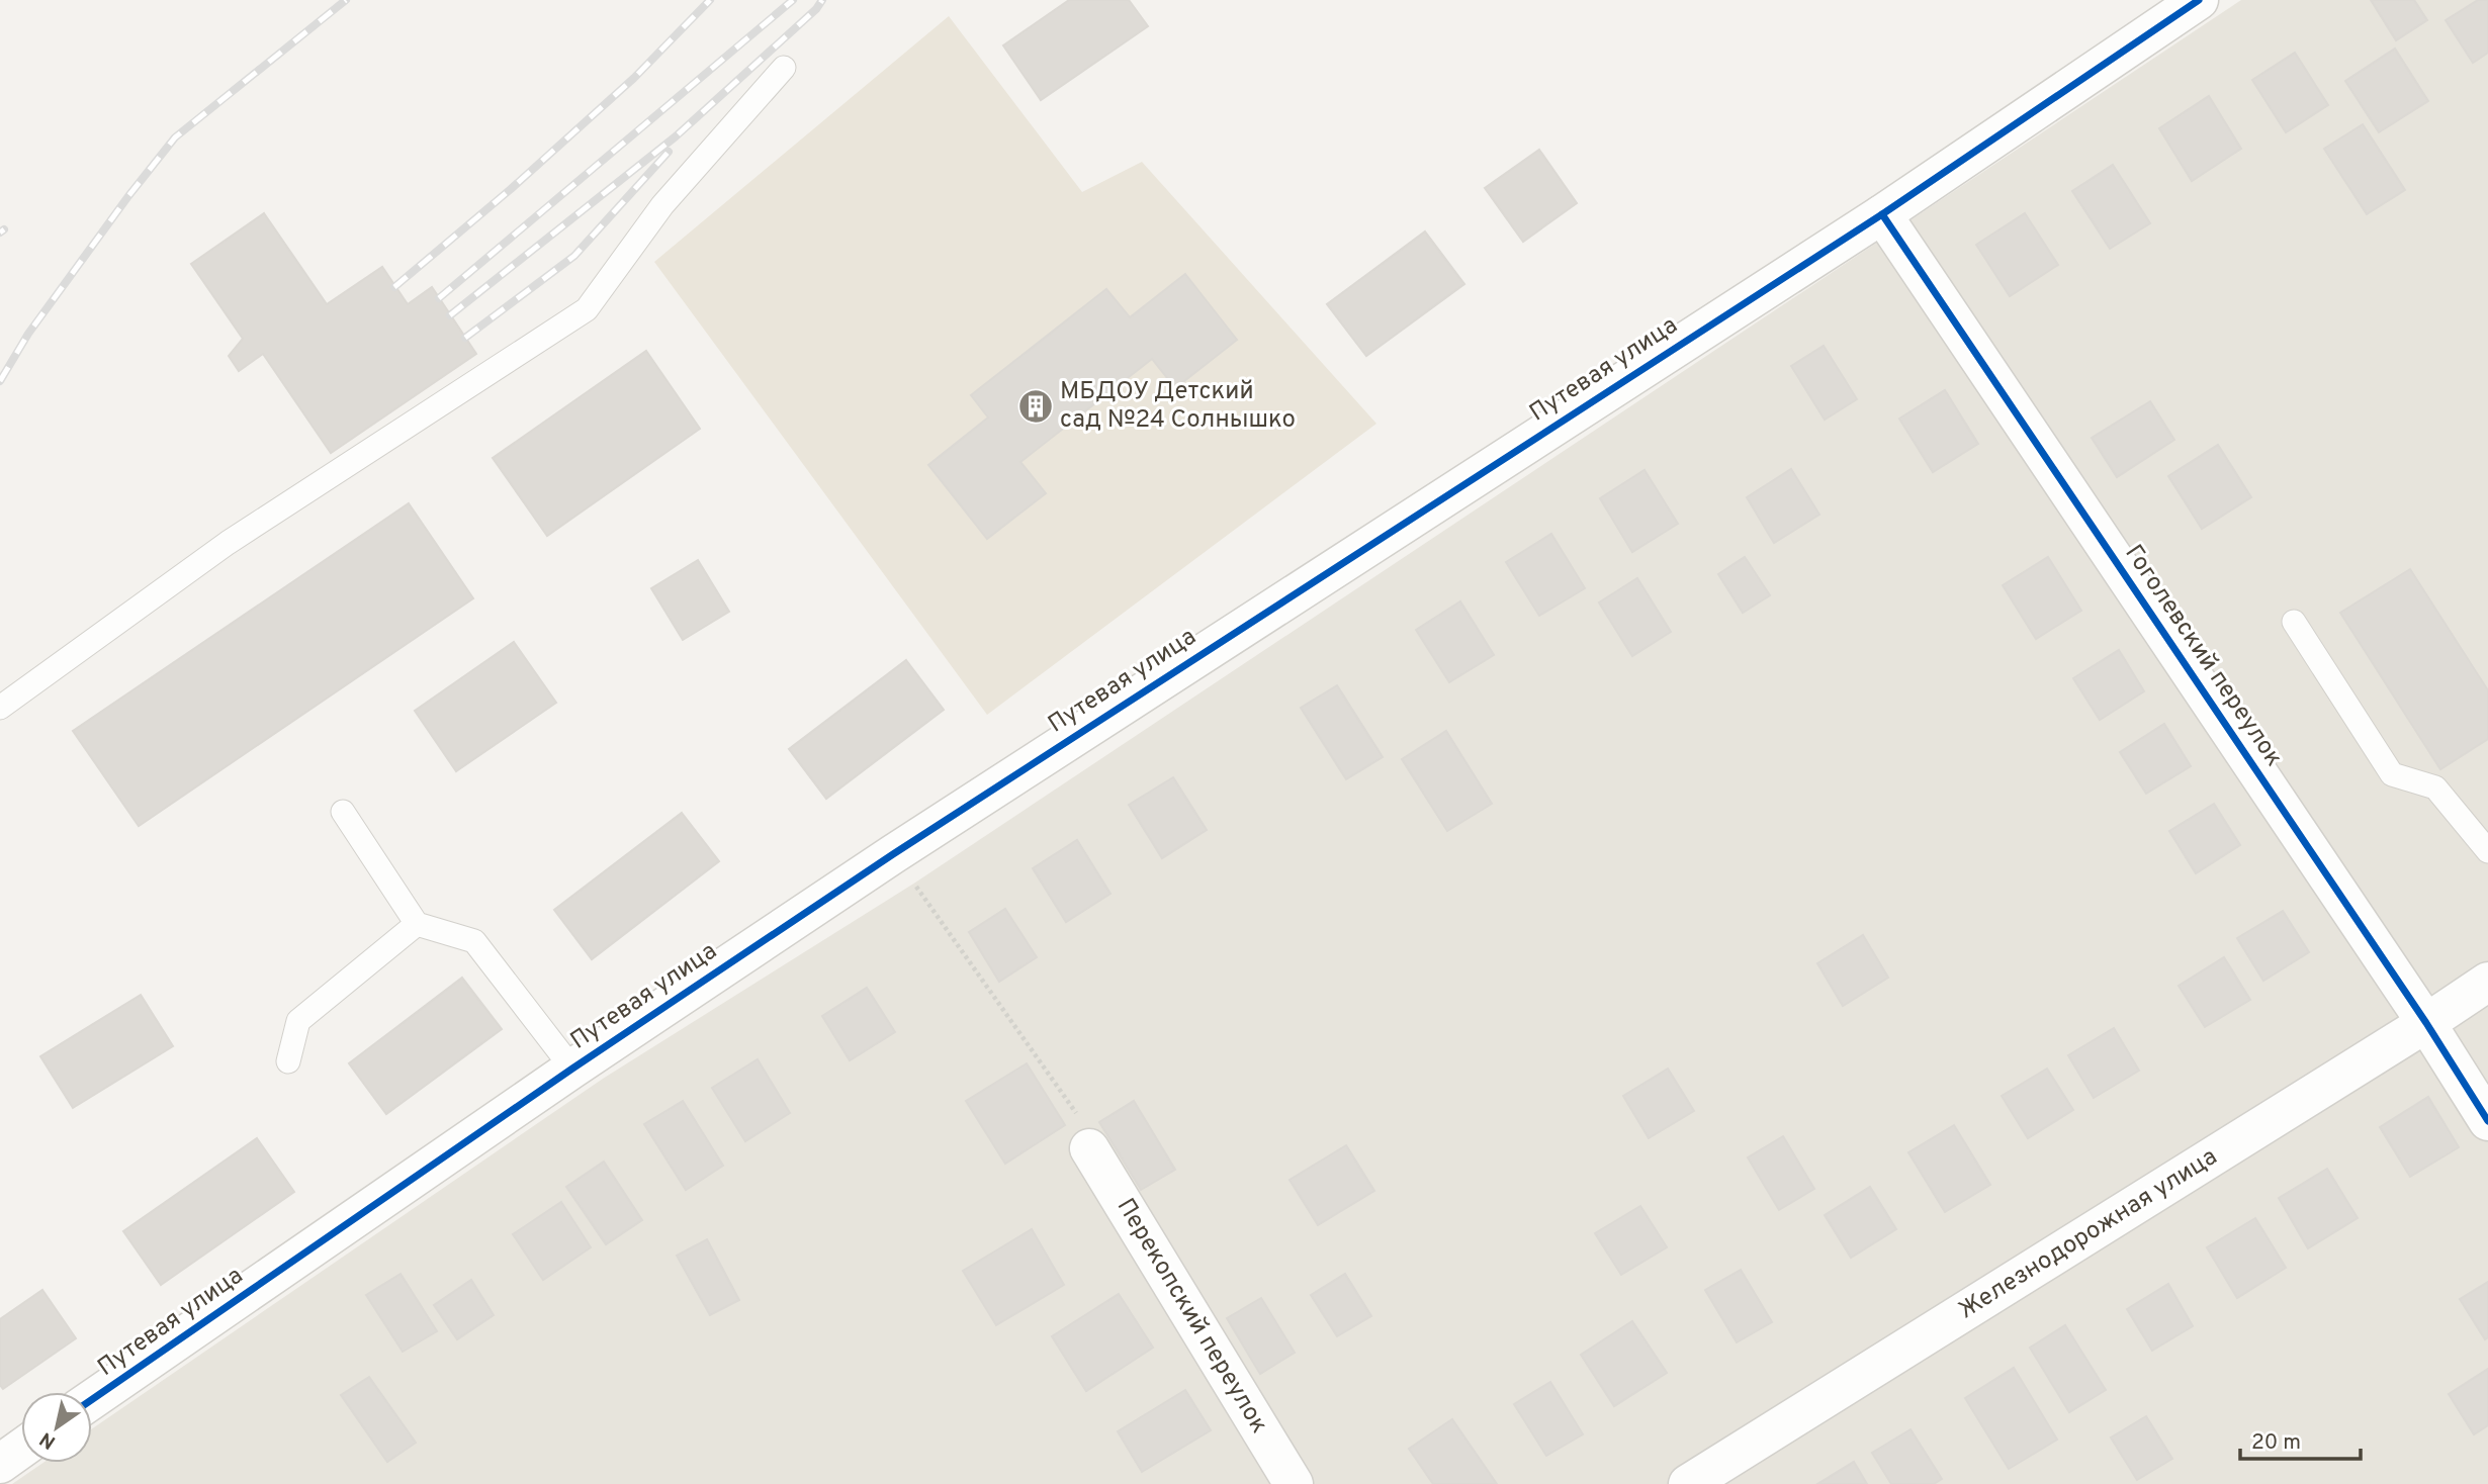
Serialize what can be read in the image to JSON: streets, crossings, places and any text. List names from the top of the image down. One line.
{"streets":{"street":["Путевая улица","Гоголевский переулок","Железнодорожная улица","Перекопский переулок"]},"crossings":[["Путевая улица","Гоголевский переулок"],["Гоголевский переулок","Железнодорожная улица"]],"places":{"building":["МБДОУ Детский сад №24 Солнышко"]},"scale_bar":"20 m","north":"bottom left"}
